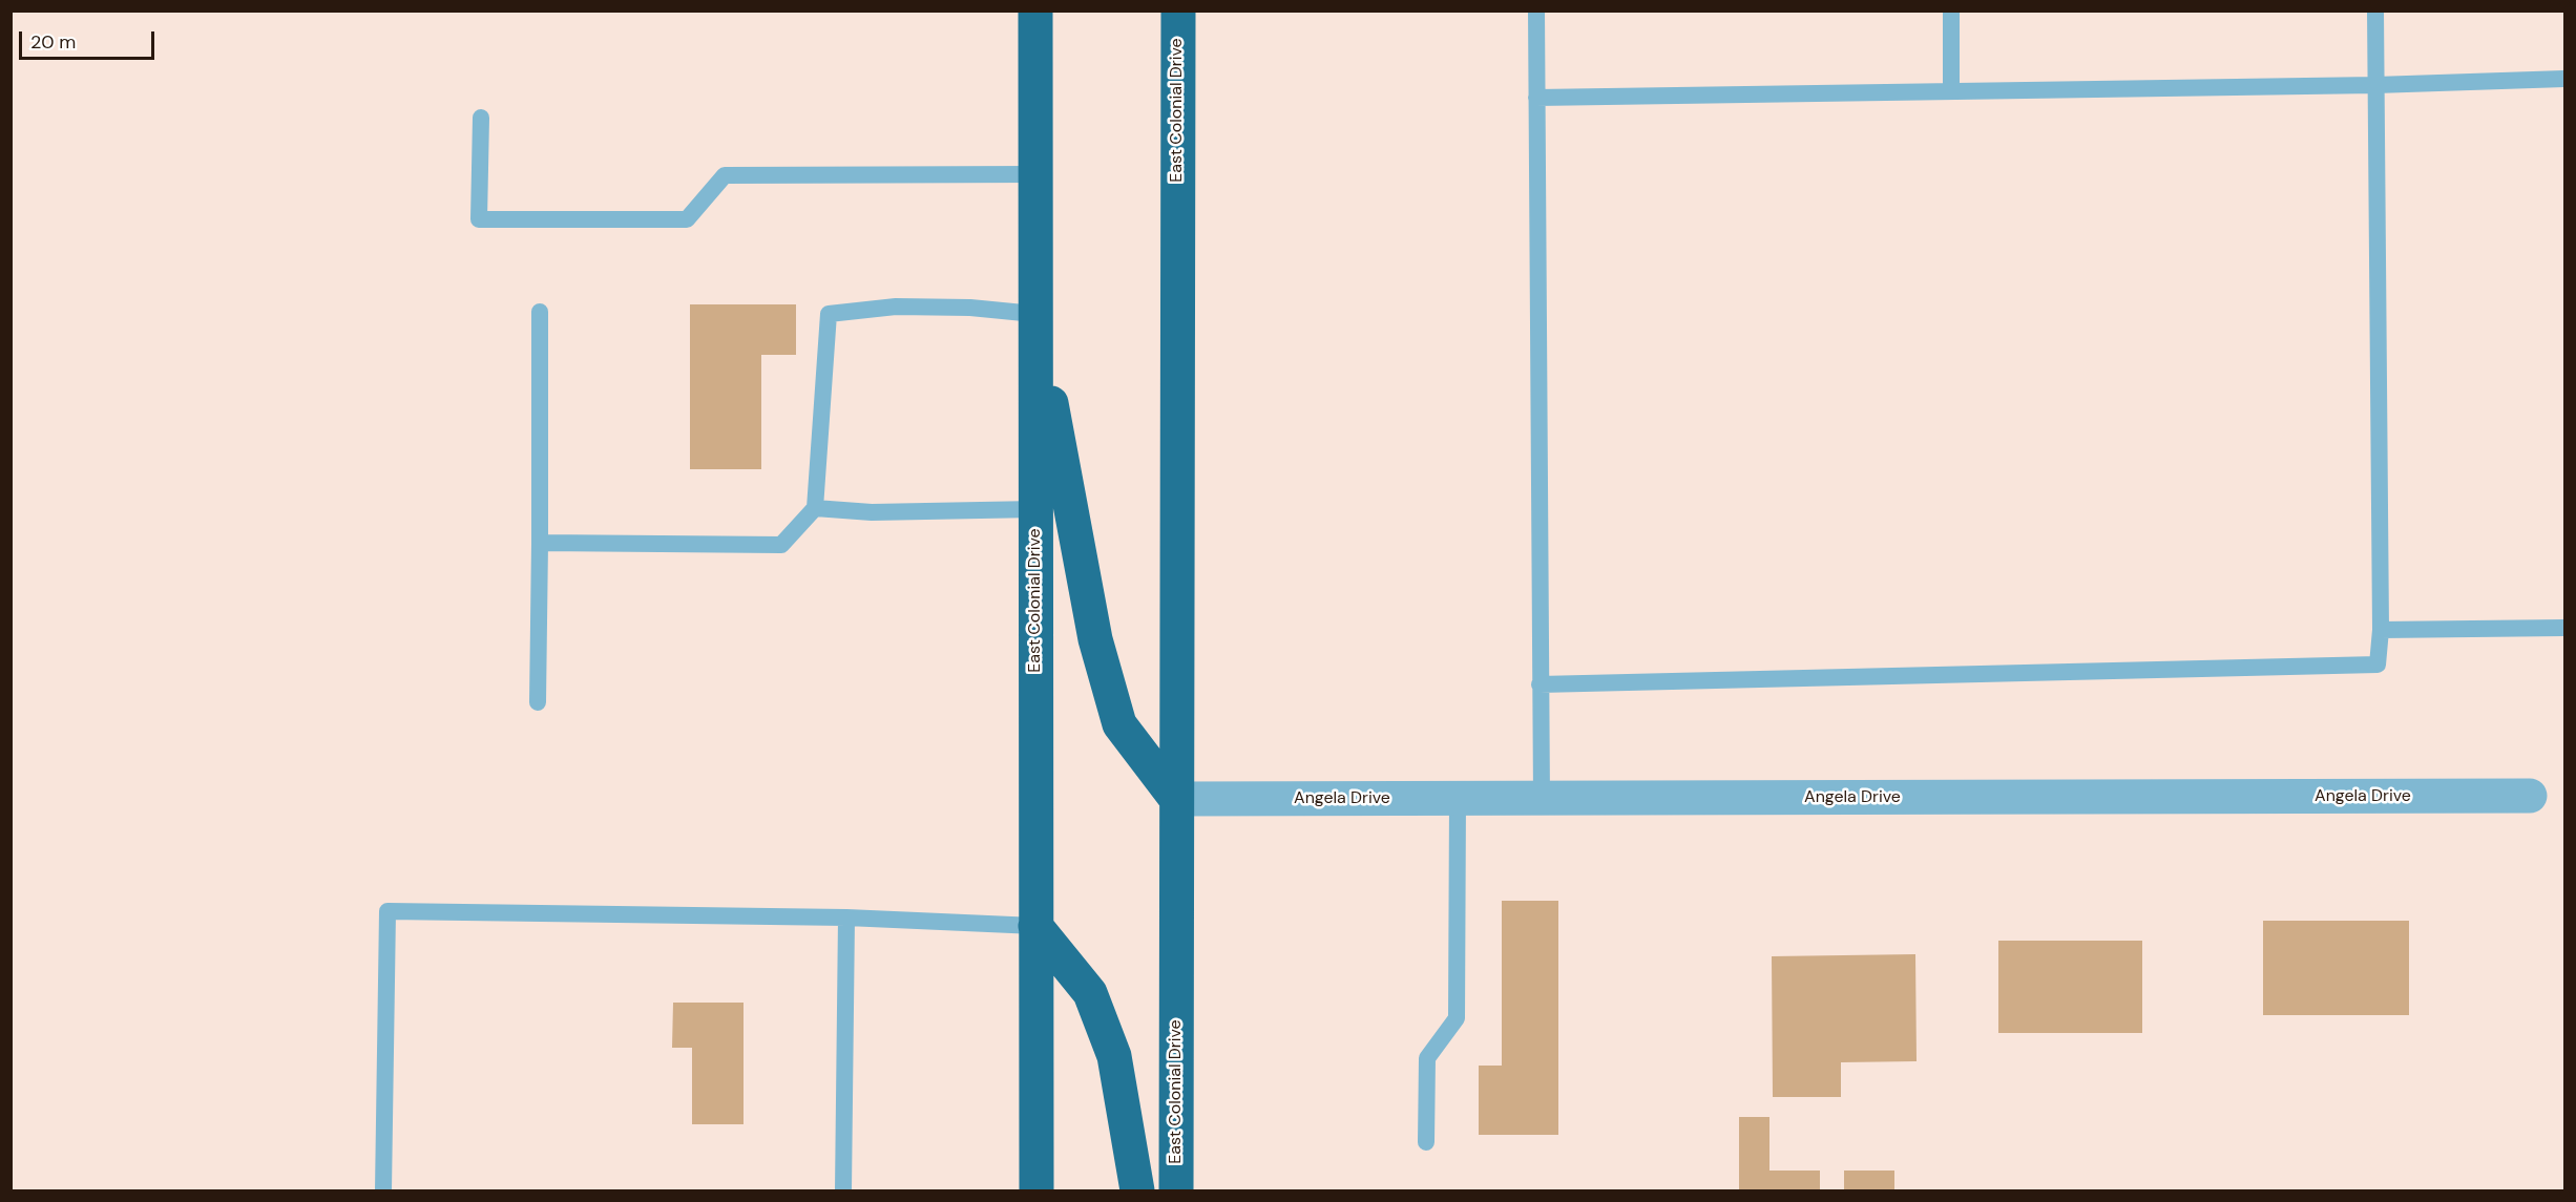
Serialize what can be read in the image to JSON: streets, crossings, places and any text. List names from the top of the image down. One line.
{"streets":{"highway":["East Colonial Drive"],"street":["Angela Drive"]},"crossings":[["East Colonial Drive","Angela Drive"]],"scale_bar":"20 m"}
